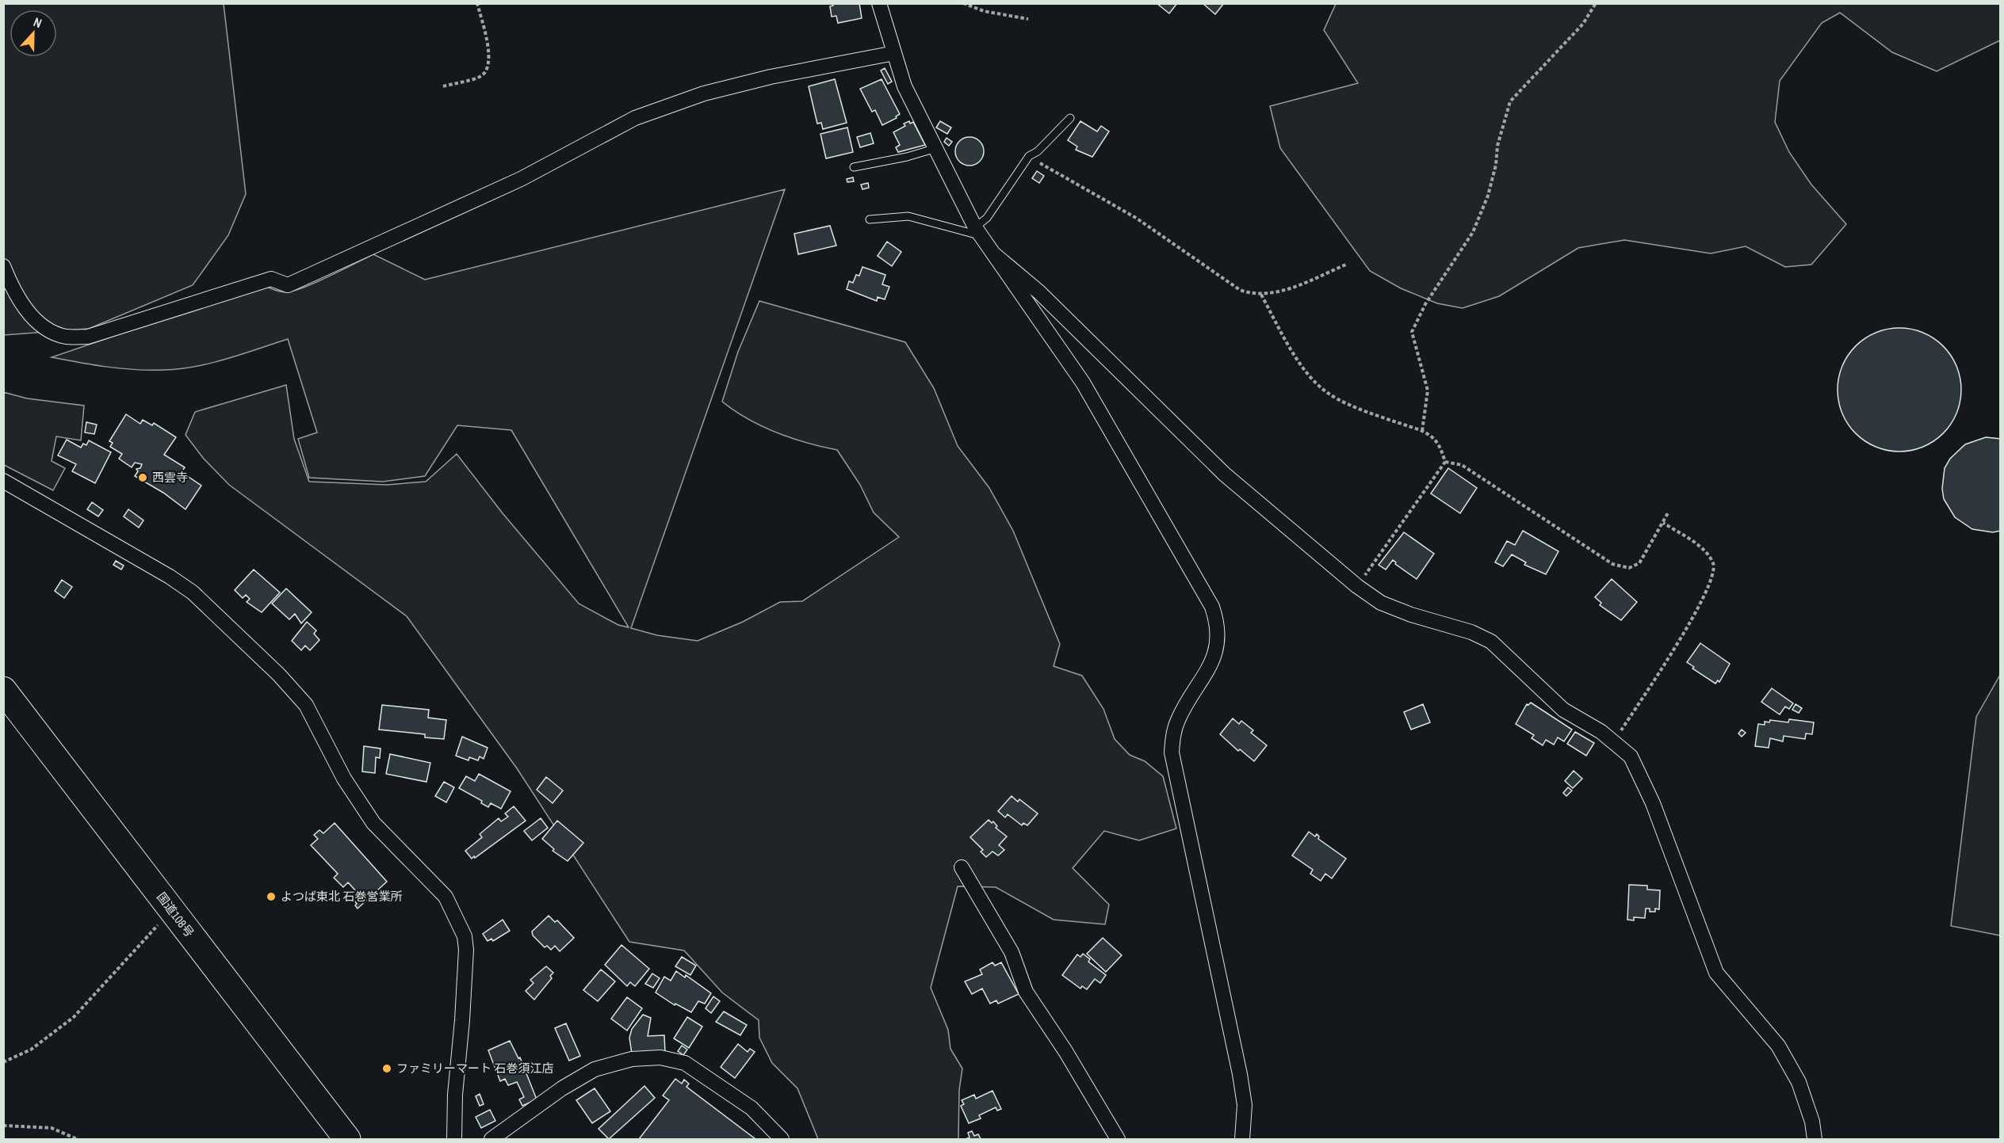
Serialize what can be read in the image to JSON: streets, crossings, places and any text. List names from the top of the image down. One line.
{"streets":{"highway":["国道108号"]},"places":["西雲寺","よつば東北 石巻営業所","ファミリーマート 石巻須江店"],"north":"top"}
